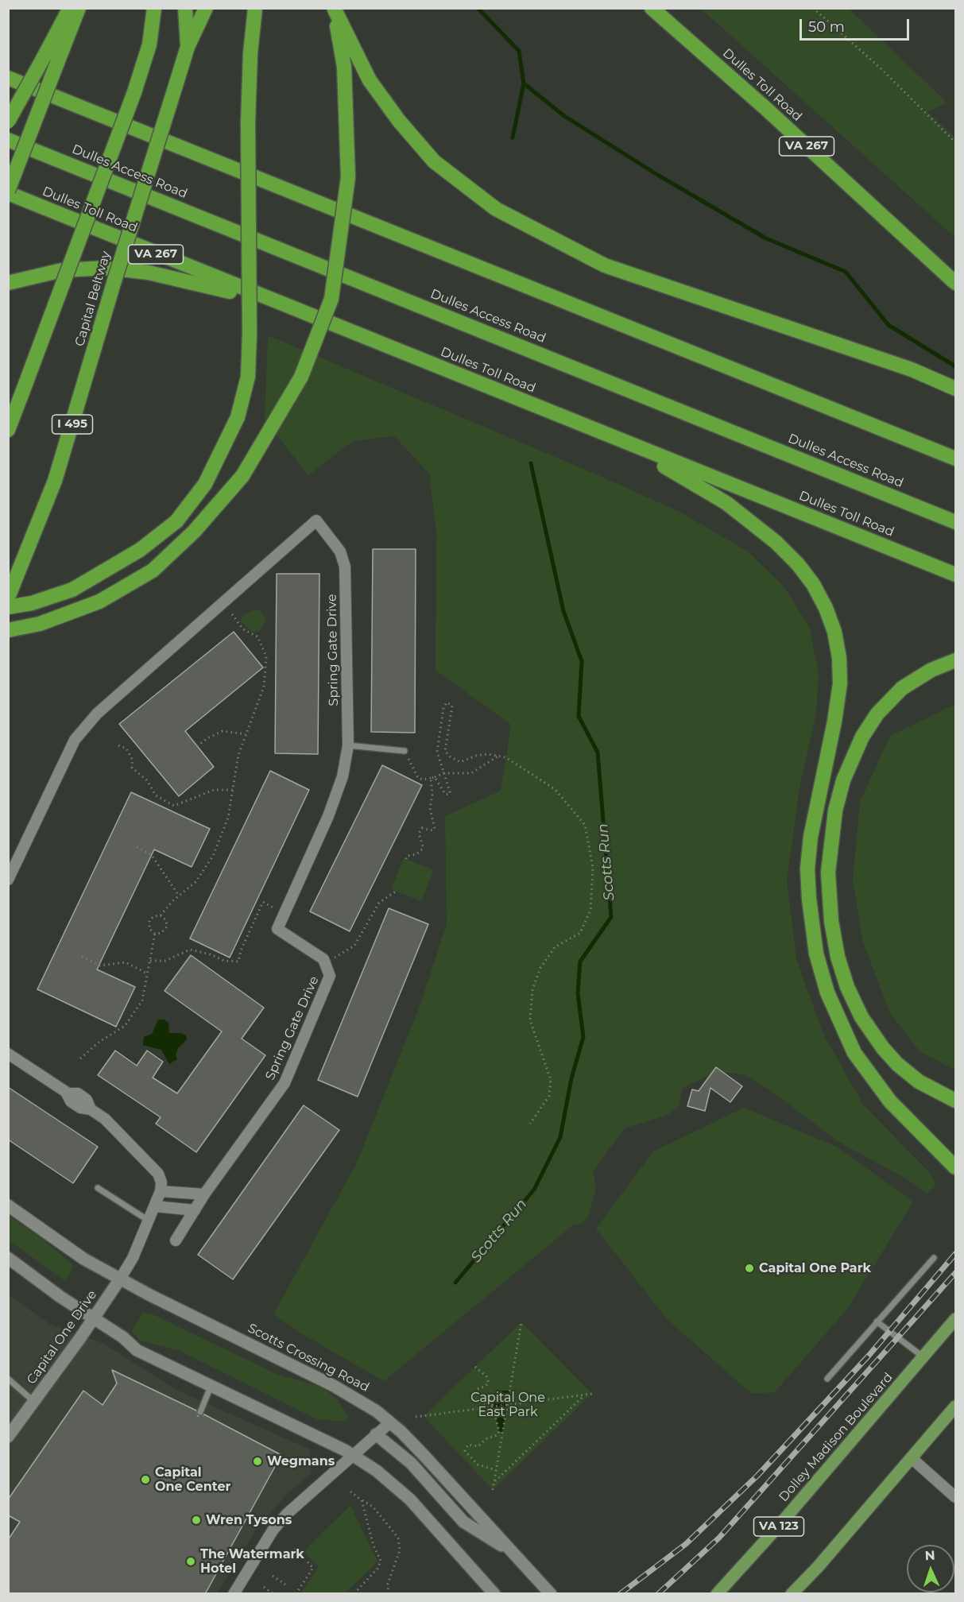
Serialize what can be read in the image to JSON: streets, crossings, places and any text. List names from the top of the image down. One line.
{"streets":{"highway":["Dulles Toll Road","VA 267","Dulles Access Road","Capital Beltway","I 495"],"main road":["Capital One Drive","Scotts Crossing Road","Dolley Madison Boulevard","VA 123"],"street":["Spring Gate Drive"]},"crossings":[["Capital One Drive","Scotts Crossing Road"]],"water":["Scotts Run"],"parks":["Capital One East Park"],"places":["Capital One Park","Wegmans","Capital One Center","Wren Tysons","The Watermark Hotel"],"scale_bar":"50 m","north":"top"}
